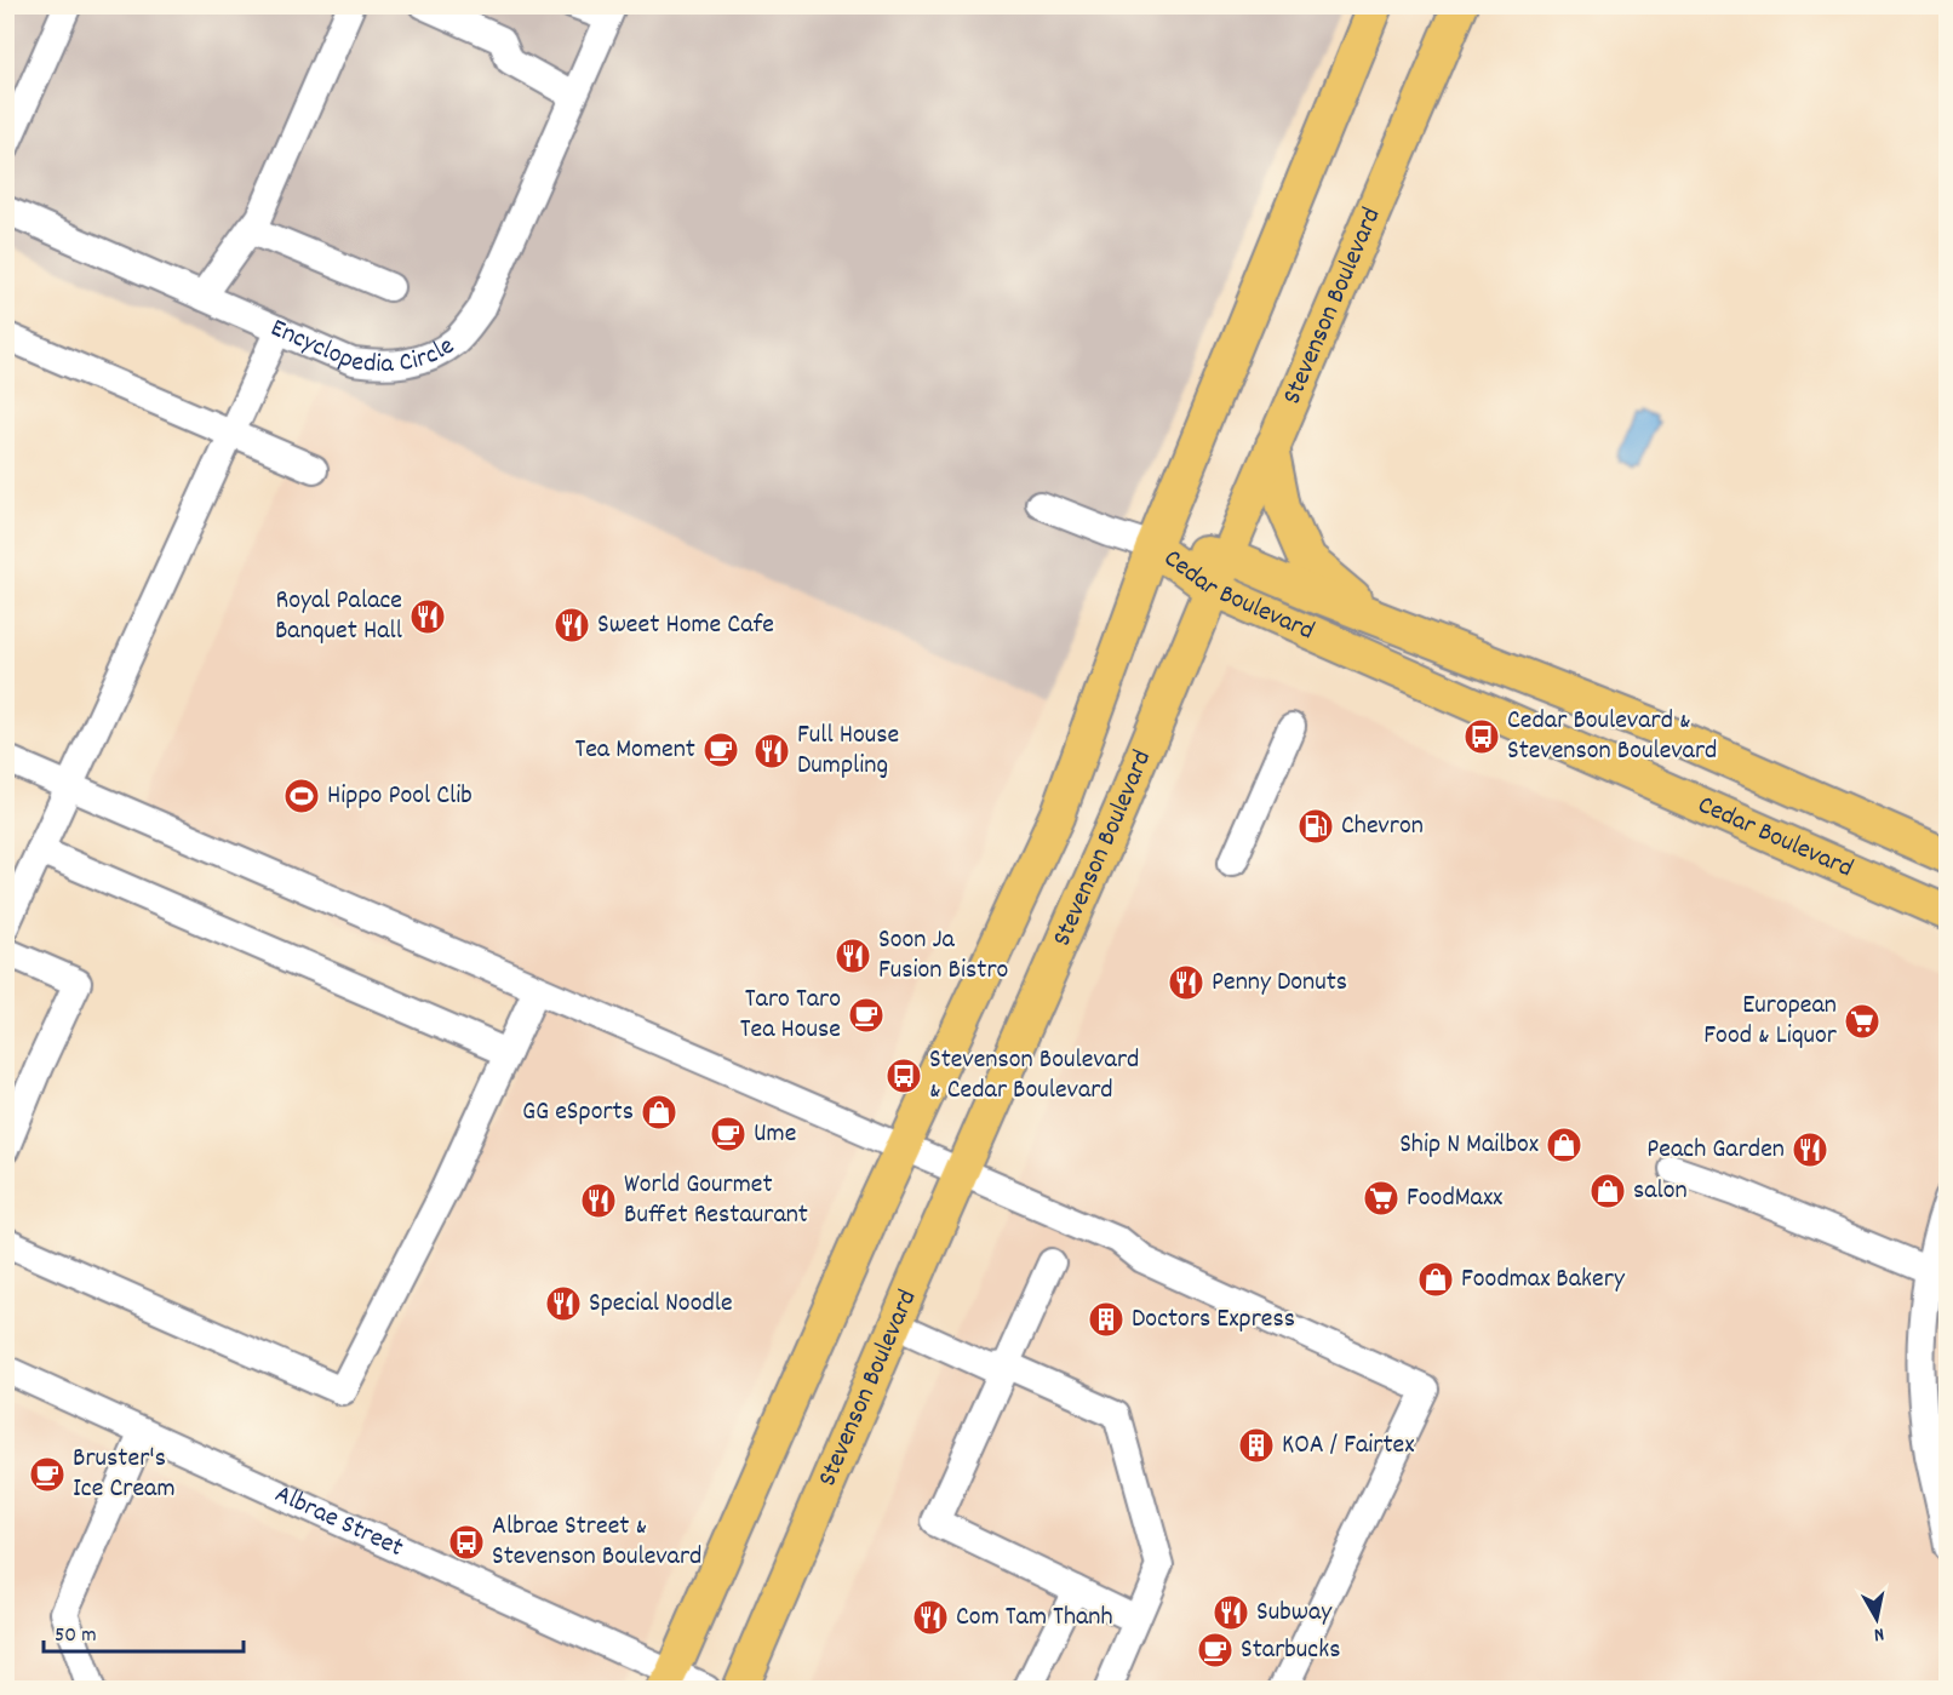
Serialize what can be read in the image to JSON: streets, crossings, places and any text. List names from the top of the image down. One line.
{"streets":{"main road":["Stevenson Boulevard","Cedar Boulevard"],"street":["Encyclopedia Circle","Albrae Street"]},"crossings":[["Stevenson Boulevard","Cedar Boulevard"],["Stevenson Boulevard","Albrae Street"]],"places":{"restaurant":["Royal Palace Banquet Hall","Sweet Home Cafe","Full House Dumpling","Soon Ja Fusion Bistro","Penny Donuts","Peach Garden","World Gourmet Buffet Restaurant","Special Noodle","Subway","Com Tam Thanh"],"bus stop":["Cedar Boulevard & Stevenson Boulevard","Stevenson Boulevard & Cedar Boulevard","Albrae Street & Stevenson Boulevard"],"cafe":["Tea Moment","Taro Taro Tea House","Ume","Bruster's Ice Cream","Starbucks"],"sports":["Hippo Pool Clib"],"fuel station":["Chevron"],"supermarket":["European Food & Liquor","FoodMaxx"],"shop":["GG eSports","Ship N Mailbox","salon","Foodmax Bakery"],"building":["Doctors Express","KOA / Fairtex"]},"scale_bar":"50 m","north":"bottom"}
